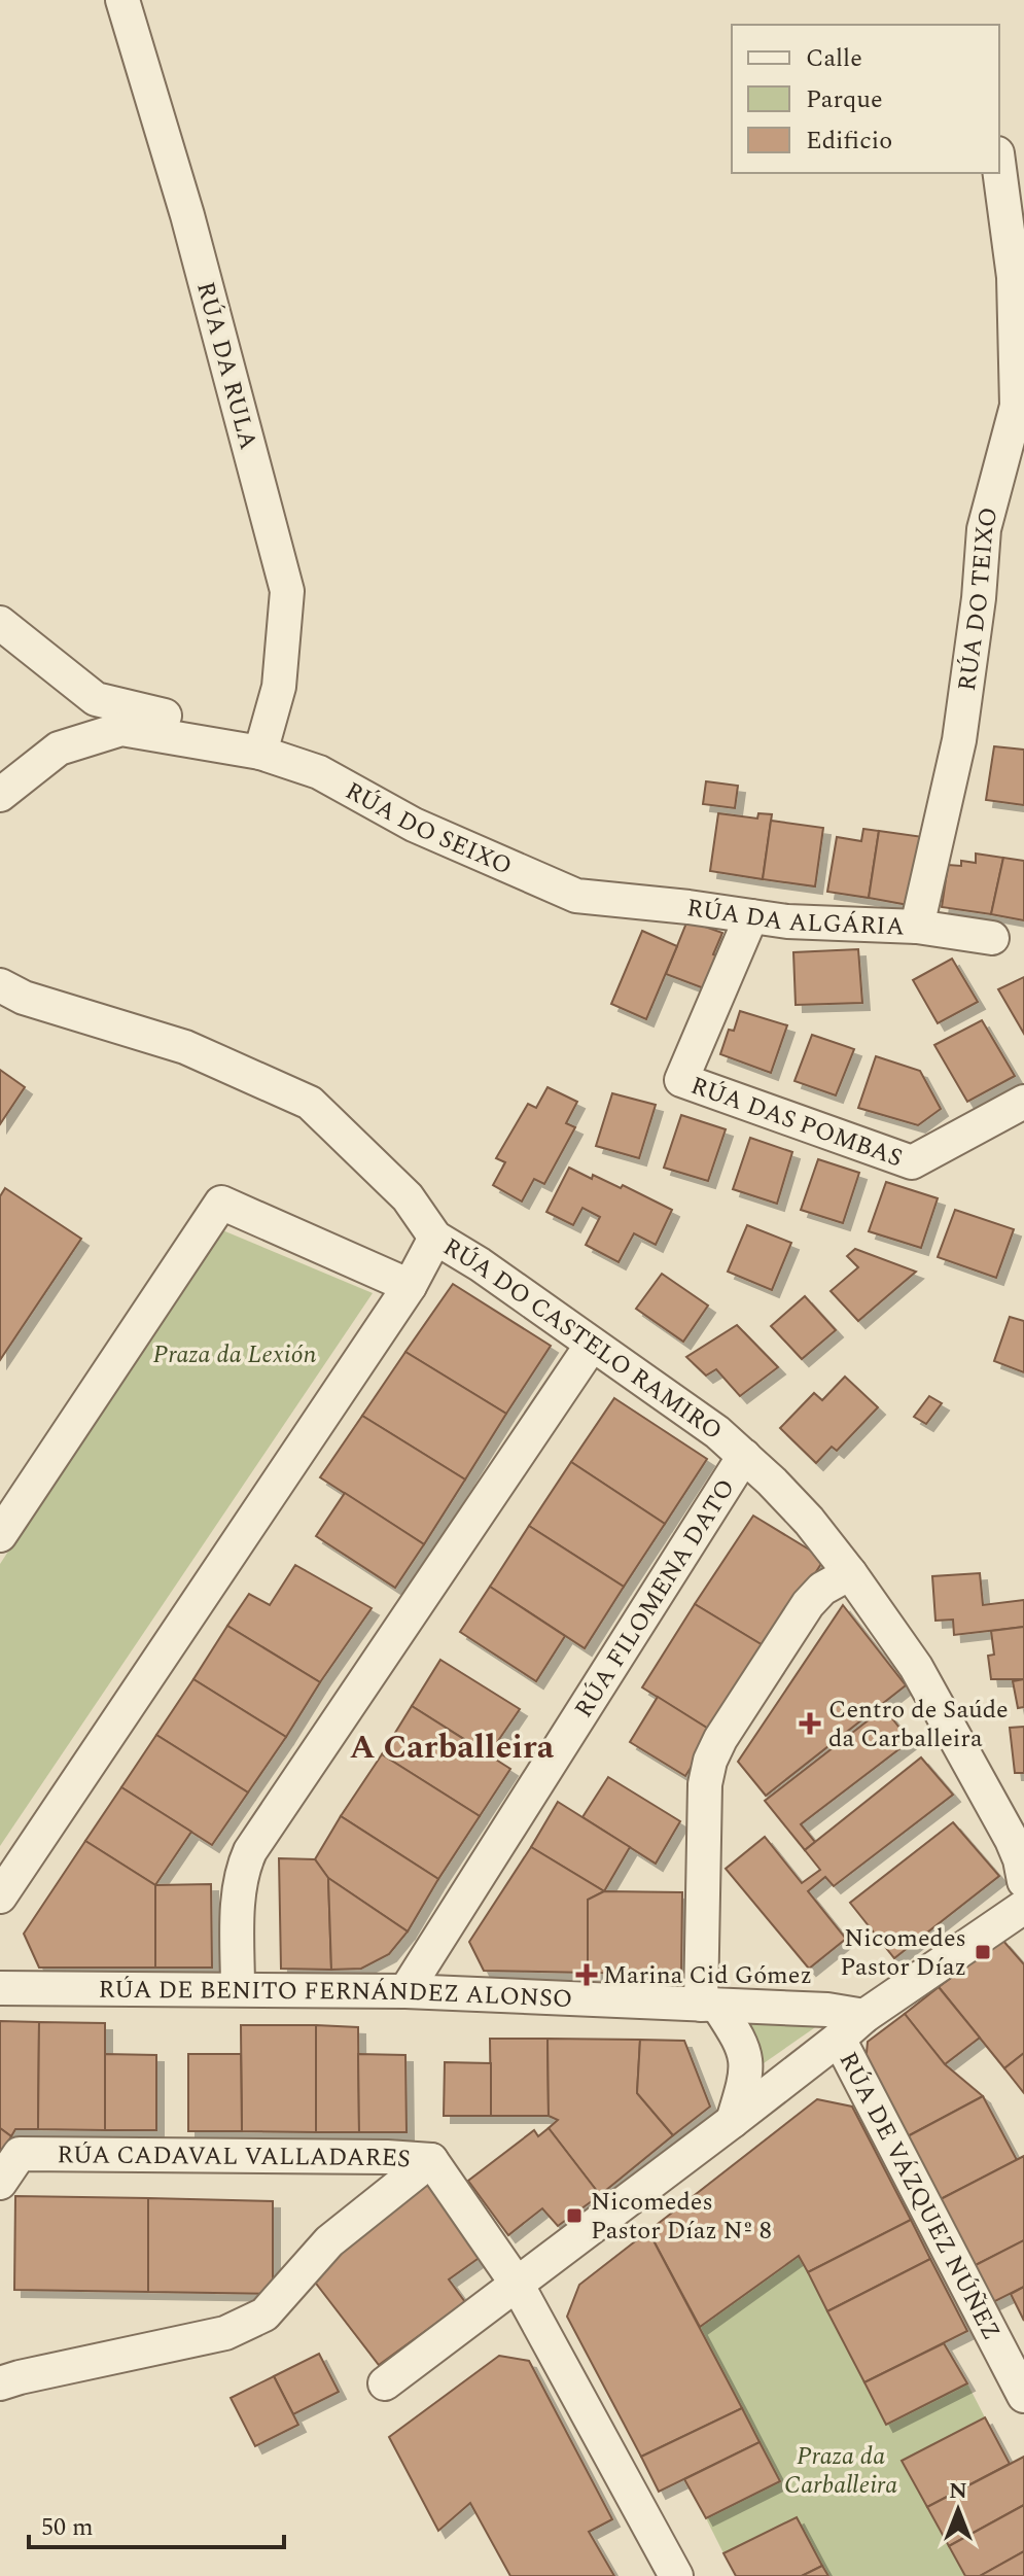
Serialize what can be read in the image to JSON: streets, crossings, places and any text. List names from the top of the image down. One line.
{"streets":{"street":["RÚA DA RULA","RÚA DO TEIXO","RÚA DO SEIXO","RÚA DA ALGÁRIA","RÚA DAS POMBAS","RÚA DO CASTELO RAMIRO","RÚA FILOMENA DATO","RÚA DE BENITO FERNÁNDEZ ALONSO","RÚA CADAVAL VALLADARES","RÚA DE VÁZQUEZ NÚÑEZ"]},"crossings":[["RÚA DA RULA","RÚA DO SEIXO"],["RÚA DO TEIXO","RÚA DA ALGÁRIA"],["RÚA DO SEIXO","RÚA DA ALGÁRIA"],["RÚA DA ALGÁRIA","RÚA DAS POMBAS"],["RÚA DO CASTELO RAMIRO","RÚA FILOMENA DATO"],["RÚA FILOMENA DATO","RÚA DE BENITO FERNÁNDEZ ALONSO"]],"districts":["A Carballeira"],"parks":["Praza da Lexión","Praza da Carballeira"],"places":{"health":["Centro de Saúde da Carballeira","Marina Cid Gómez"],"transit":["Nicomedes Pastor Díaz","Nicomedes Pastor Díaz Nº 8"]},"legend":["Calle","Parque","Edificio"],"scale_bar":"50 m","north":"top"}
